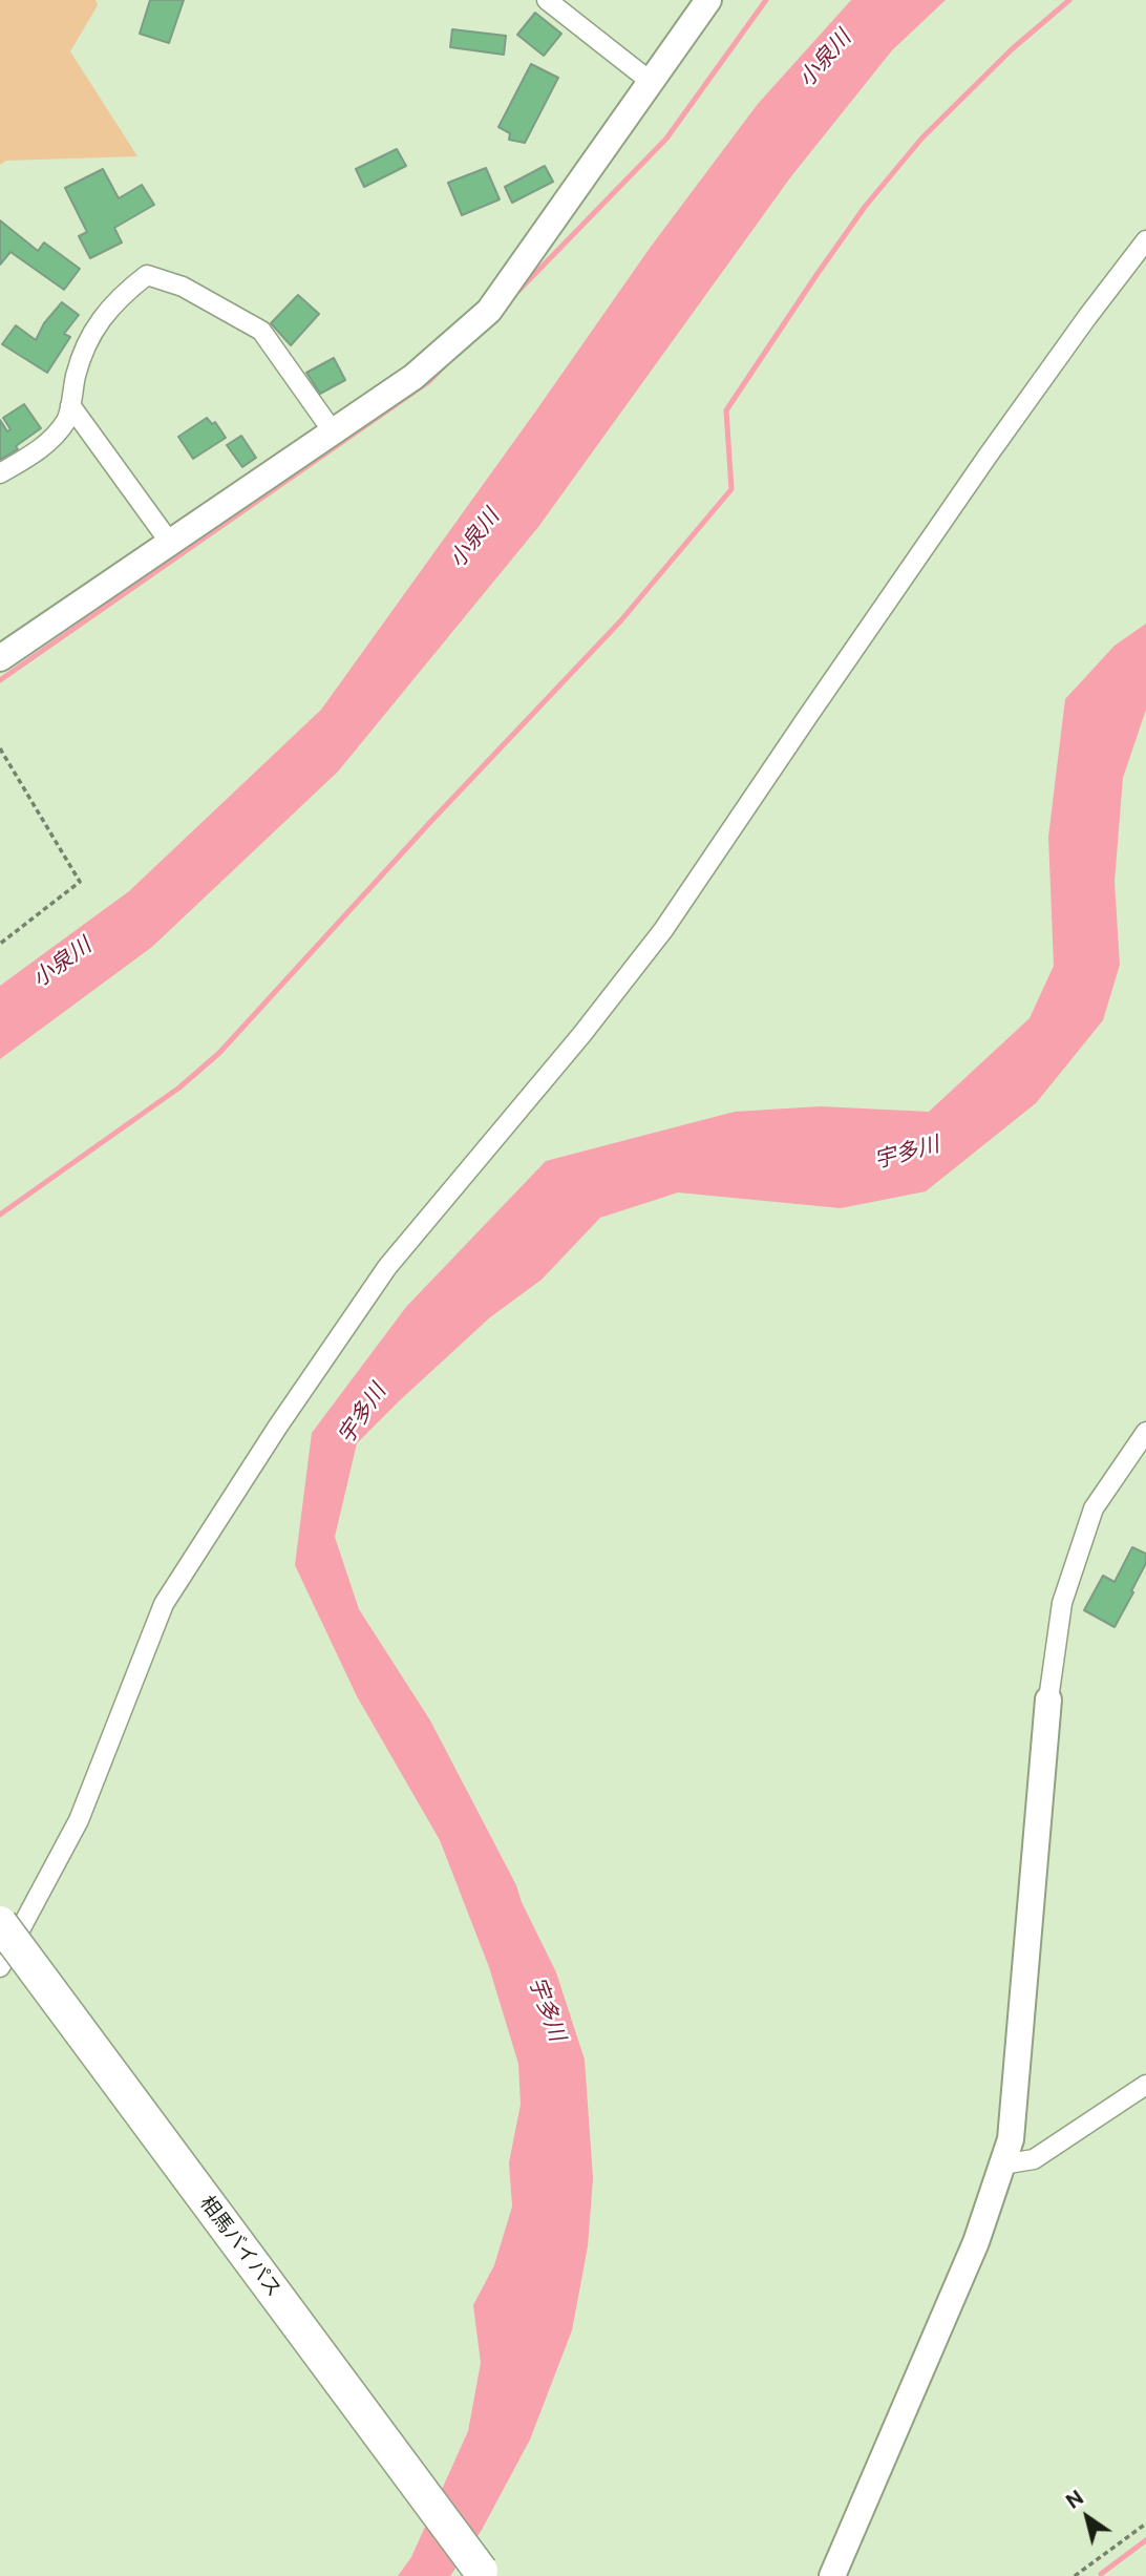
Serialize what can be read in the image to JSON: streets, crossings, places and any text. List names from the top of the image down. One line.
{"streets":{"highway":["相馬バイパス"]},"water":["小泉川","宇多川"],"north":"top left"}
